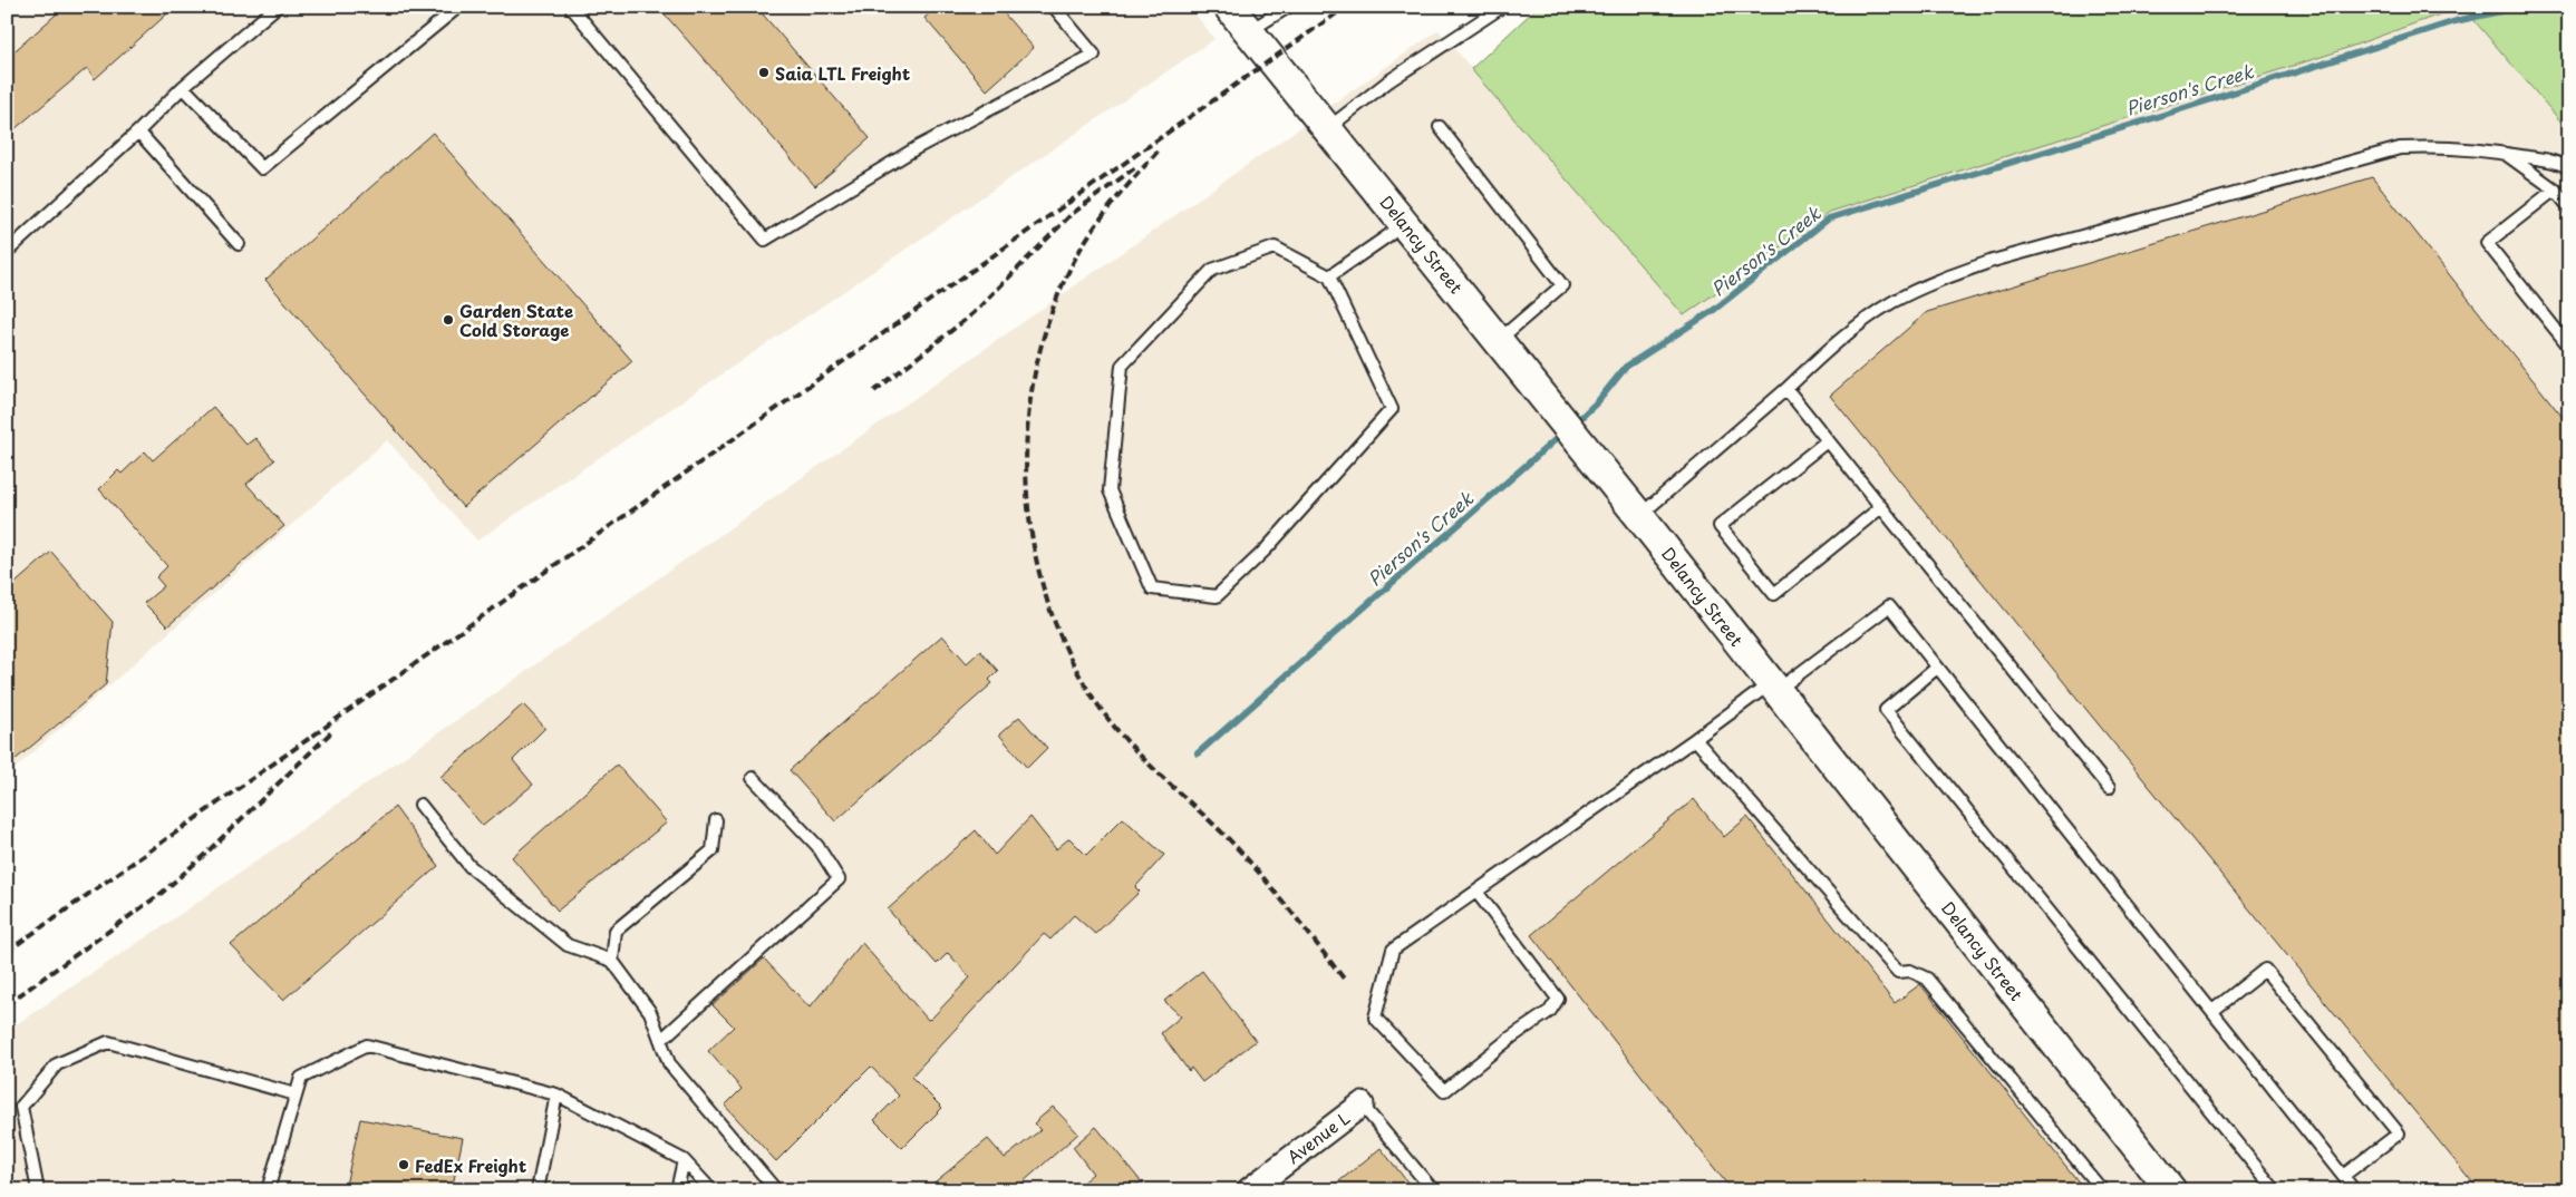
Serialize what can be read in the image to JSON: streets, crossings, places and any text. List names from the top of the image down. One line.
{"streets":{"street":["Delancy Street","Avenue L"]},"water":["Pierson's Creek"],"places":["Saia LTL Freight","Garden State Cold Storage","FedEx Freight"]}
